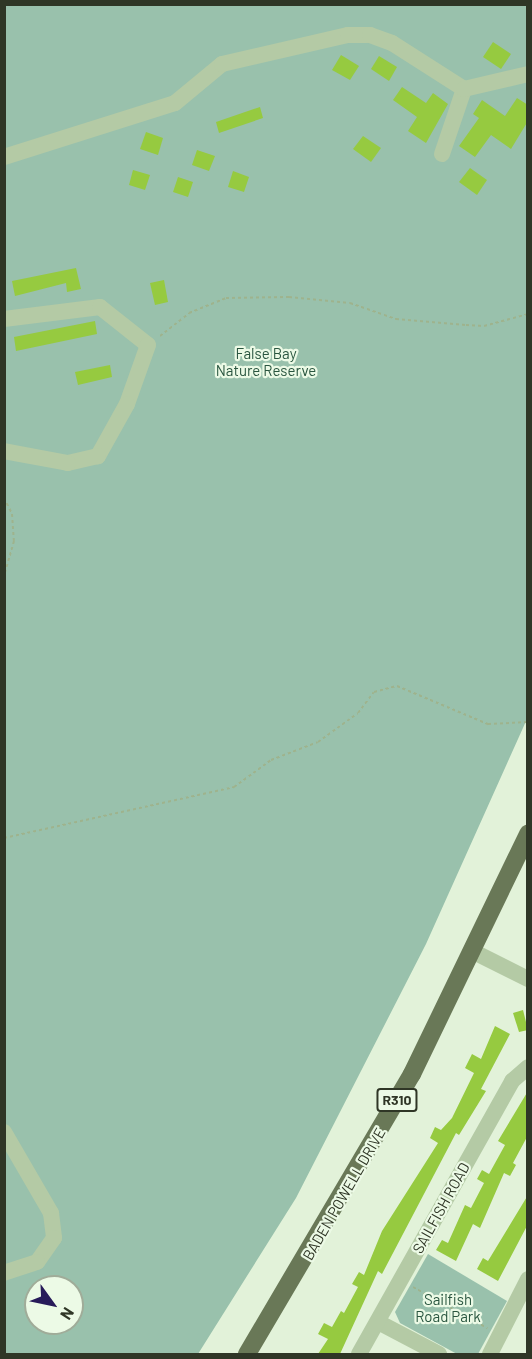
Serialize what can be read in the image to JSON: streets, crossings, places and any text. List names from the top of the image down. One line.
{"streets":{"main road":["R310","BADEN POWELL DRIVE"],"street":["SAILFISH ROAD"]},"parks":["False Bay Nature Reserve","Sailfish Road Park"],"north":"bottom right"}
